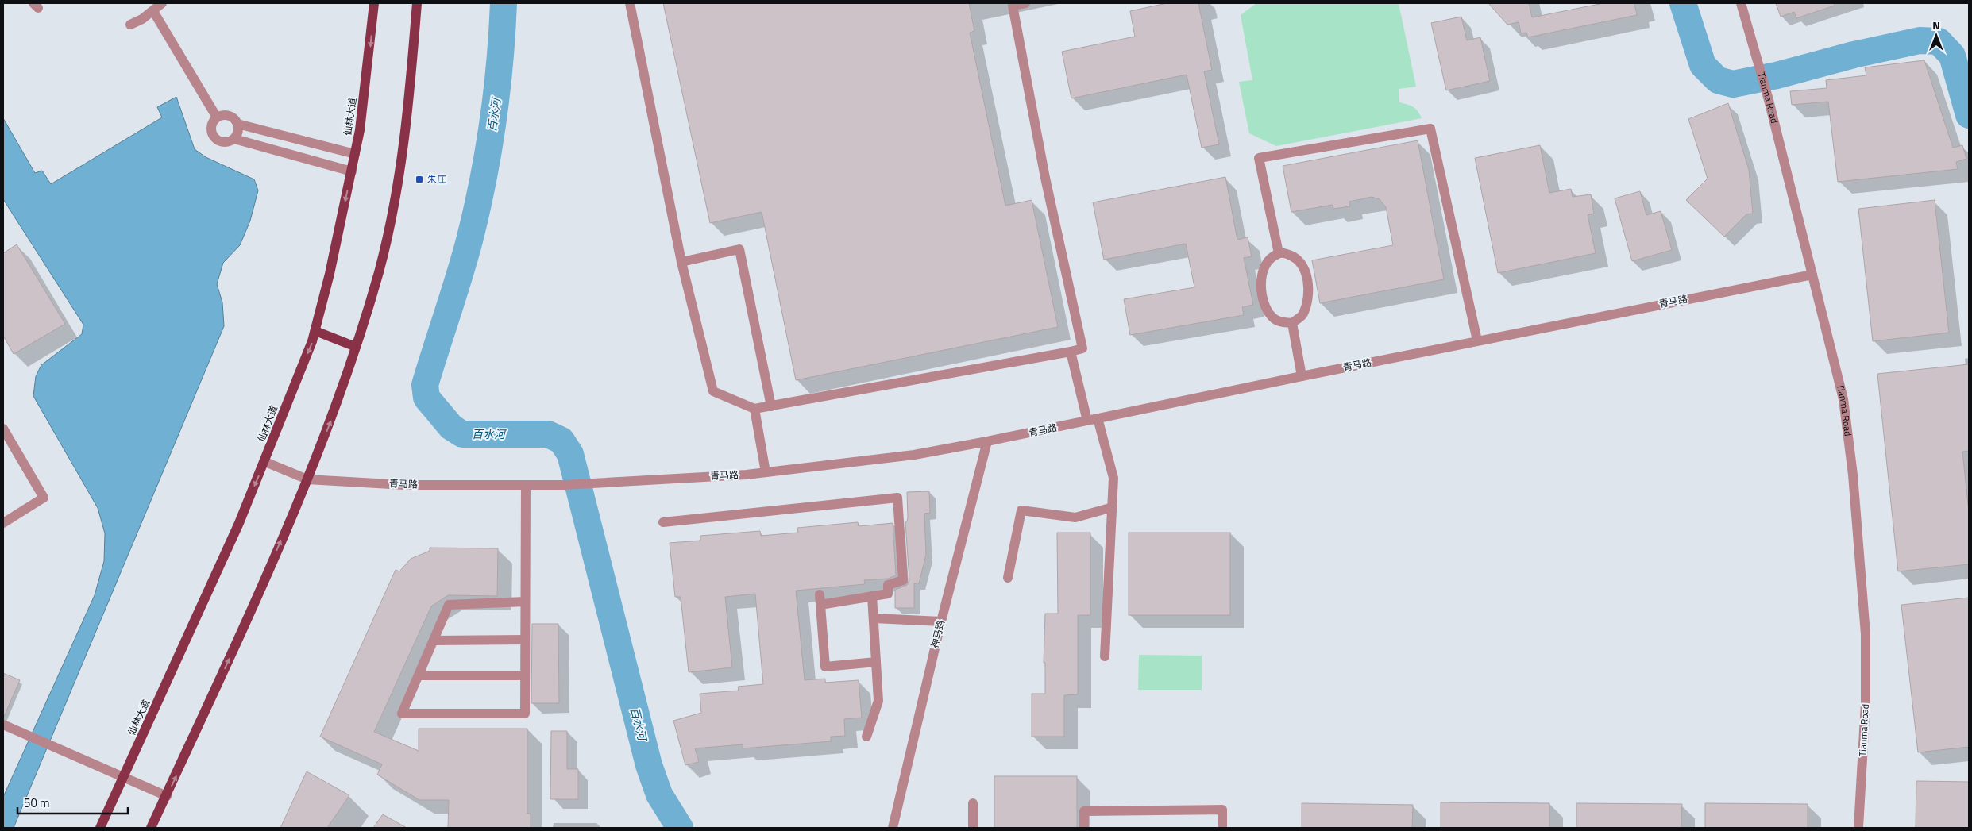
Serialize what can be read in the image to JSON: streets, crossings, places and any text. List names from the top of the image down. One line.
{"streets":{"main road":["仙林大道"],"street":["Tianma Road","青马路","神马路"]},"crossings":[["Tianma Road","青马路"],["仙林大道","青马路"],["青马路","神马路"]],"water":["百水河"],"places":{"transit":["朱庄"]},"scale_bar":"50 m","north":"top"}
